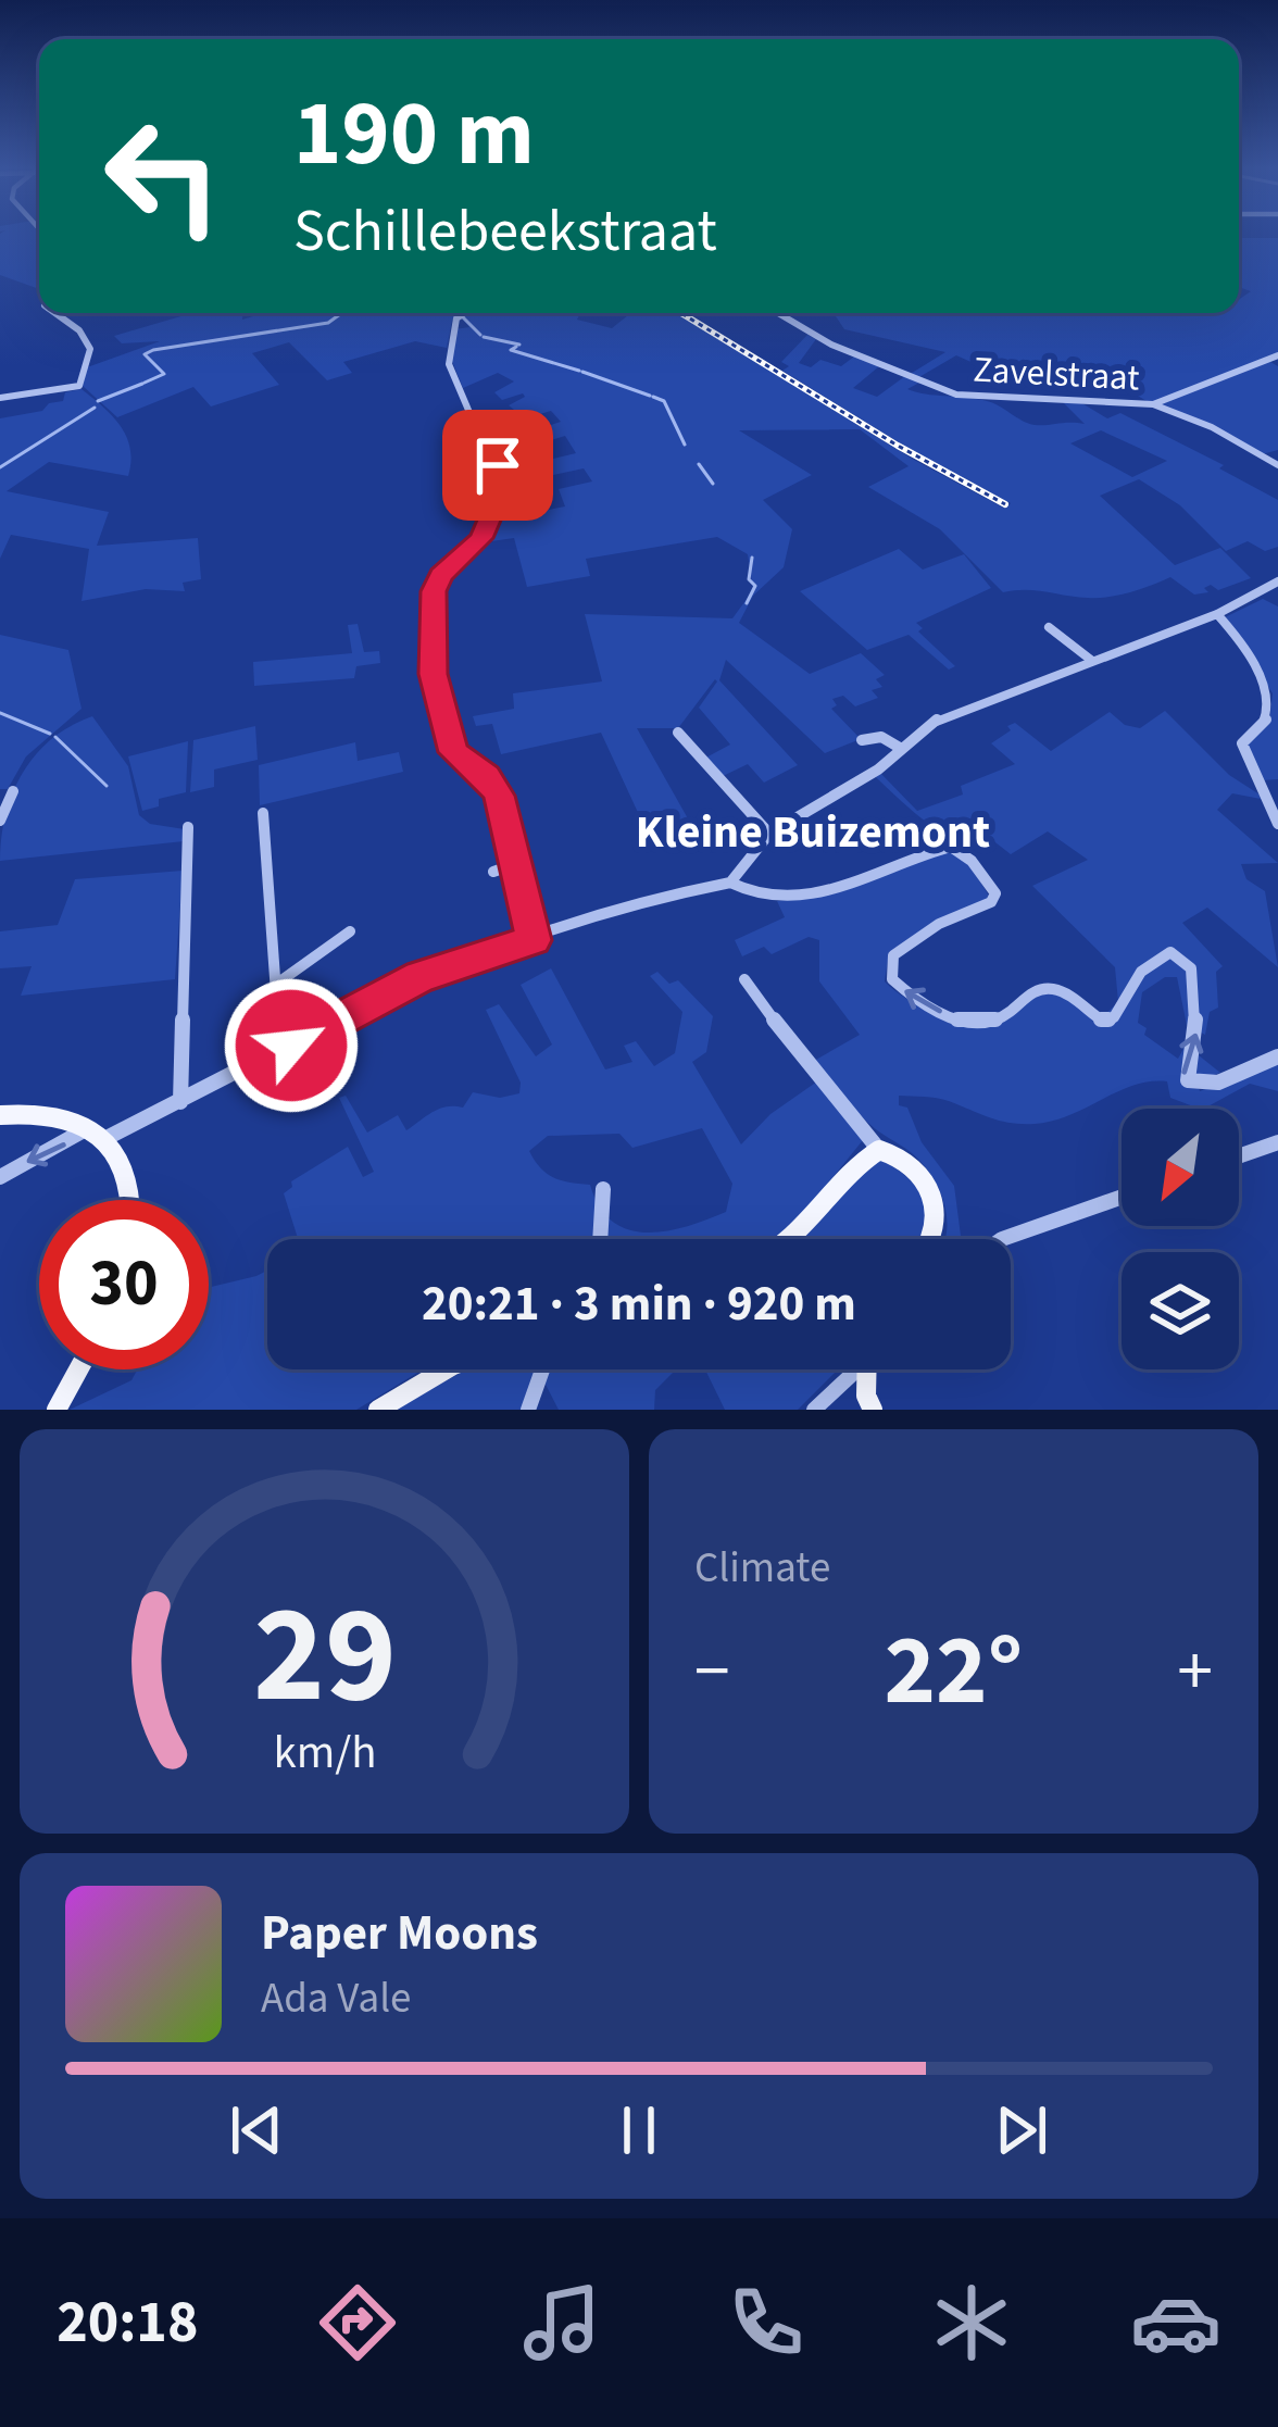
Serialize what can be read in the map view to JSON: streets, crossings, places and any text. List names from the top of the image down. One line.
{"streets":{"street":["Zavelstraat"]},"districts":["Kleine Buizemont"],"north":"bottom left","page":{"turn":["190 m","Schillebeekstraat"],"limit":"30","trip":"20:21 · 3 min · 920 m","tile":"Climate","heat":["−","22°","+"],"song":["Paper Moons","Ada Vale"],"tabs":"20:18","gauge":["29","km/h"]}}
